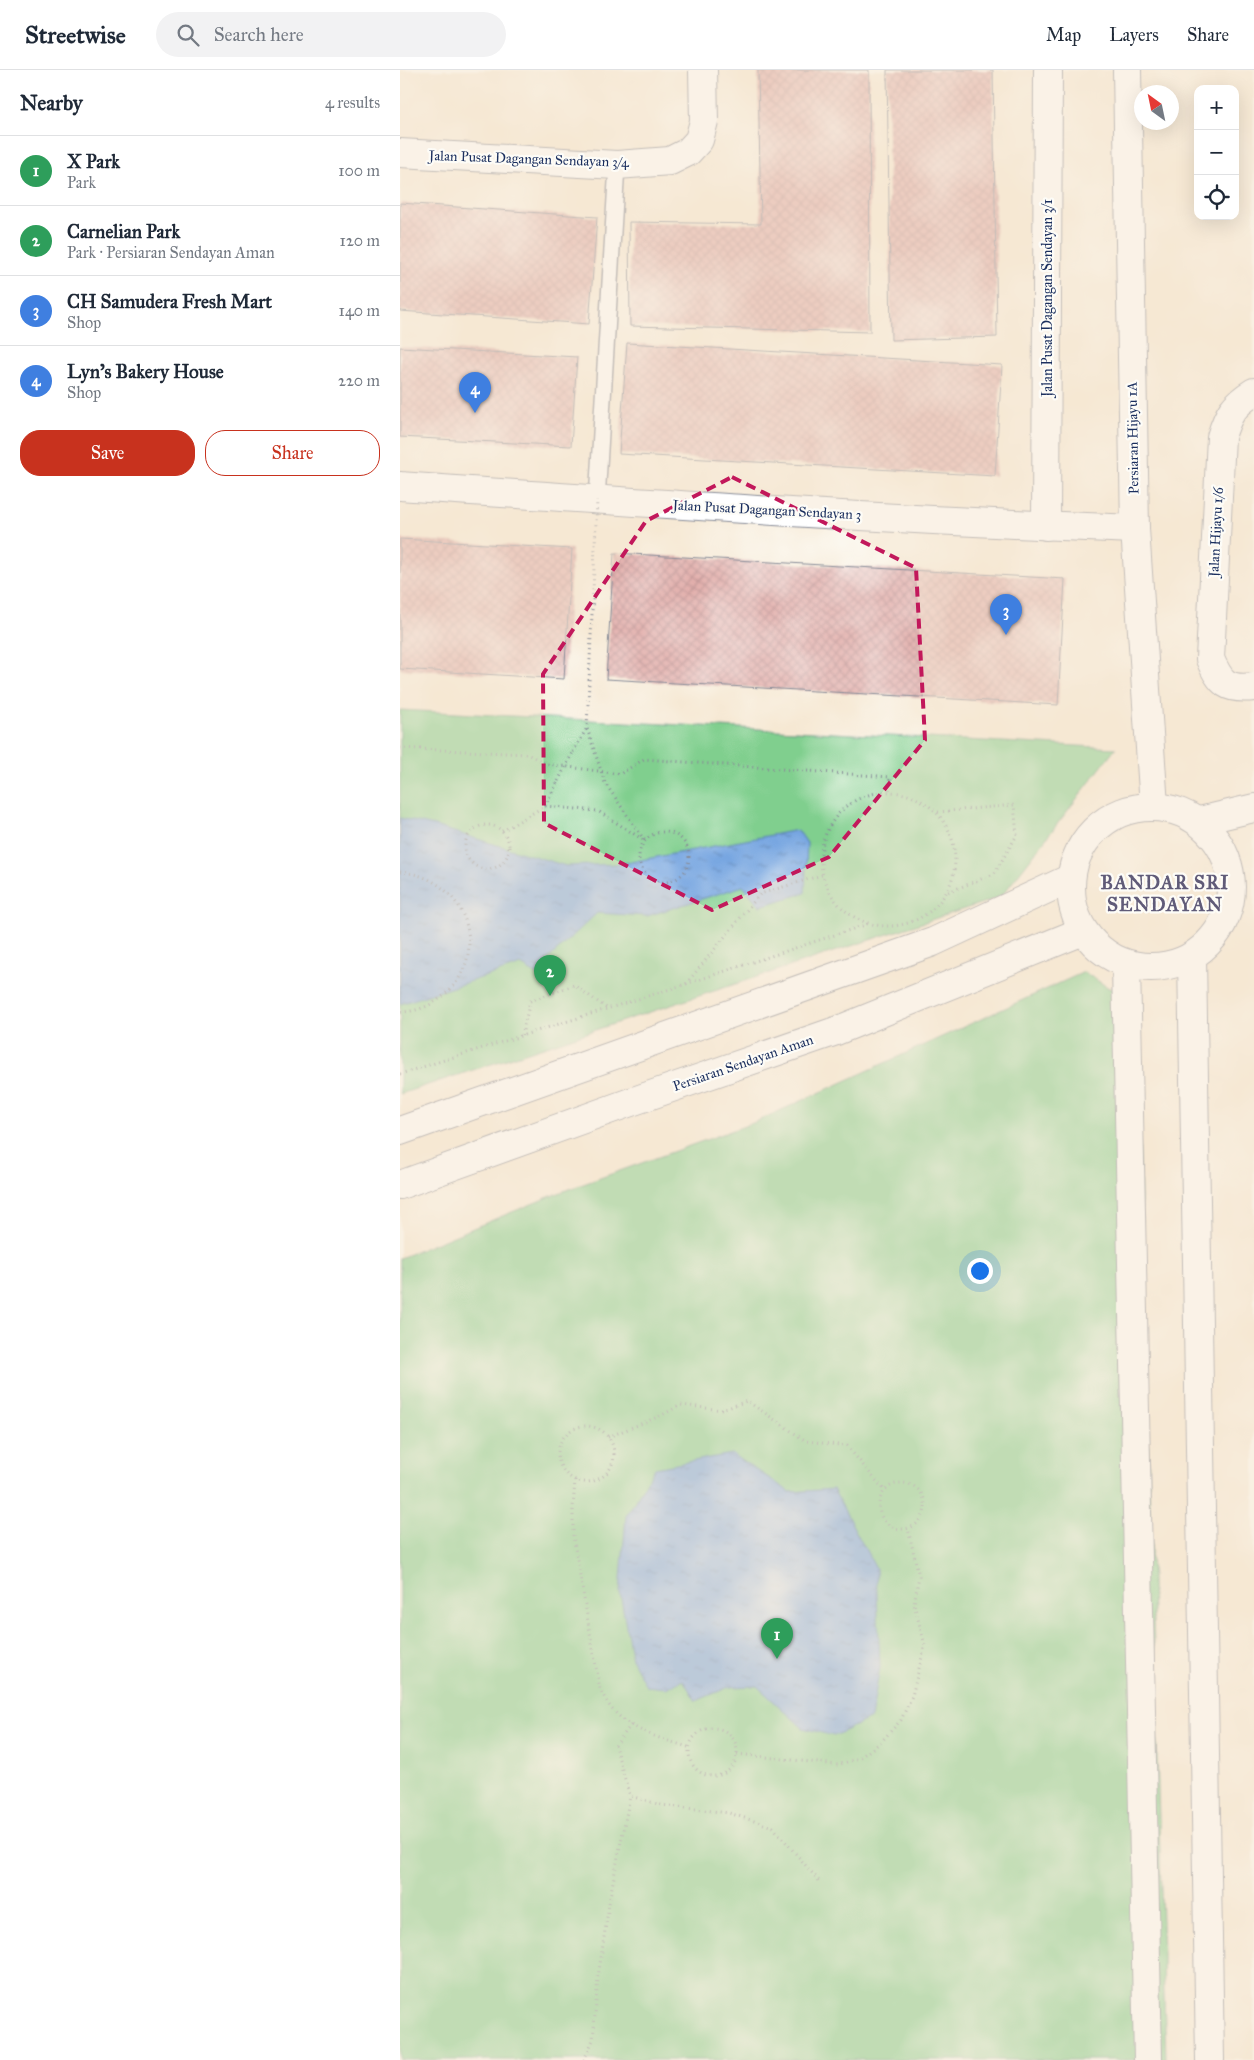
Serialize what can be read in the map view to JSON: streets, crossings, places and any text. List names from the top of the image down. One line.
{"streets":{"street":["Jalan Pusat Dagangan Sendayan 3/4","Jalan Pusat Dagangan Sendayan 3/1","Persiaran Hijayu 1A","Jalan Pusat Dagangan Sendayan 3","Jalan Hijayu 1/6","Persiaran Sendayan Aman"]},"crossings":[["Jalan Pusat Dagangan Sendayan 3/1","Jalan Pusat Dagangan Sendayan 3"],["Persiaran Hijayu 1A","Jalan Pusat Dagangan Sendayan 3"],["Persiaran Hijayu 1A","Persiaran Sendayan Aman"]],"districts":["BANDAR SRI SENDAYAN"],"north":"top left","page":{"header":"Streetwise","search":"Search here","nav":["Map","Layers","Share"],"heading":["Nearby","4 results"],"map_buttons":["+","−"],"list":[{"mark":"1","name":"X Park","note":"Park","value":"100 m"},{"mark":"2","name":"Carnelian Park","note":"Park · Persiaran Sendayan Aman","value":"120 m"},{"mark":"3","name":"CH Samudera Fresh Mart","note":"Shop","value":"140 m"},{"mark":"4","name":"Lyn's Bakery House","note":"Shop","value":"220 m"}],"pins":["4","3","2","1"],"buttons":["Save","Share"]}}
